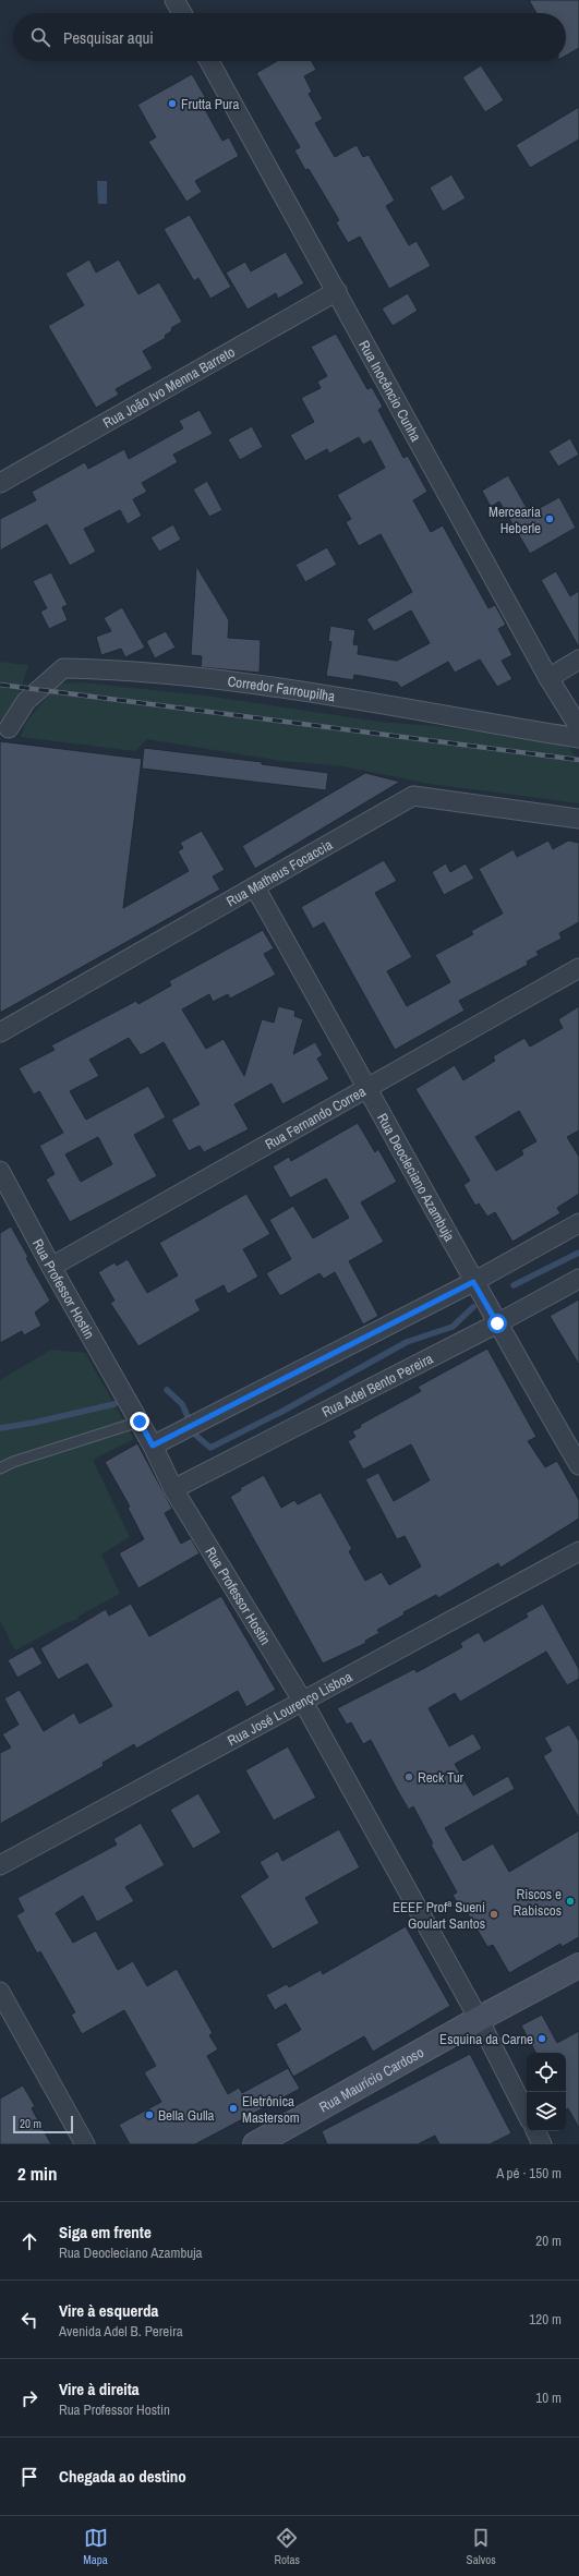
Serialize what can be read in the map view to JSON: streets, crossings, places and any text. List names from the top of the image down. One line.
{"streets":{"main road":["Rua Maurício Cardoso"],"street":["Rua João Ivo Menna Barreto","Rua Inocêncio Cunha","Corredor Farroupilha","Rua Matheus Focaccia","Rua Fernando Correa","Rua Deocleciano Azambuja","Rua Professor Hostin","Rua Adel Bento Pereira","Rua José Lourenço Lisboa"]},"crossings":[["Rua João Ivo Menna Barreto","Rua Inocêncio Cunha"],["Rua Matheus Focaccia","Rua Deocleciano Azambuja"],["Rua Fernando Correa","Rua Deocleciano Azambuja"],["Rua Fernando Correa","Rua Professor Hostin"],["Rua Deocleciano Azambuja","Rua Adel Bento Pereira"],["Rua Professor Hostin","Rua Adel Bento Pereira"],["Rua Professor Hostin","Rua José Lourenço Lisboa"],["Rua Professor Hostin","Rua Maurício Cardoso"]],"places":["Frutta Pura","Mercearia Heberle","Reck Tur","Riscos e Rabiscos","EEEF Profª Sueni Goulart Santos","Esquina da Carne","Eletrônica Mastersom","Bella Gulla"],"scale_bar":"20 m","page":{"search":"Pesquisar aqui","scale":"20 m","heading":["2 min","A pé · 150 m"],"list":[["Siga em frente","Rua Deocleciano Azambuja","20 m"],["Vire à esquerda","Avenida Adel B. Pereira","120 m"],["Vire à direita","Rua Professor Hostin","10 m"],"Chegada ao destino"],"nav":["Mapa","Rotas","Salvos"]}}
